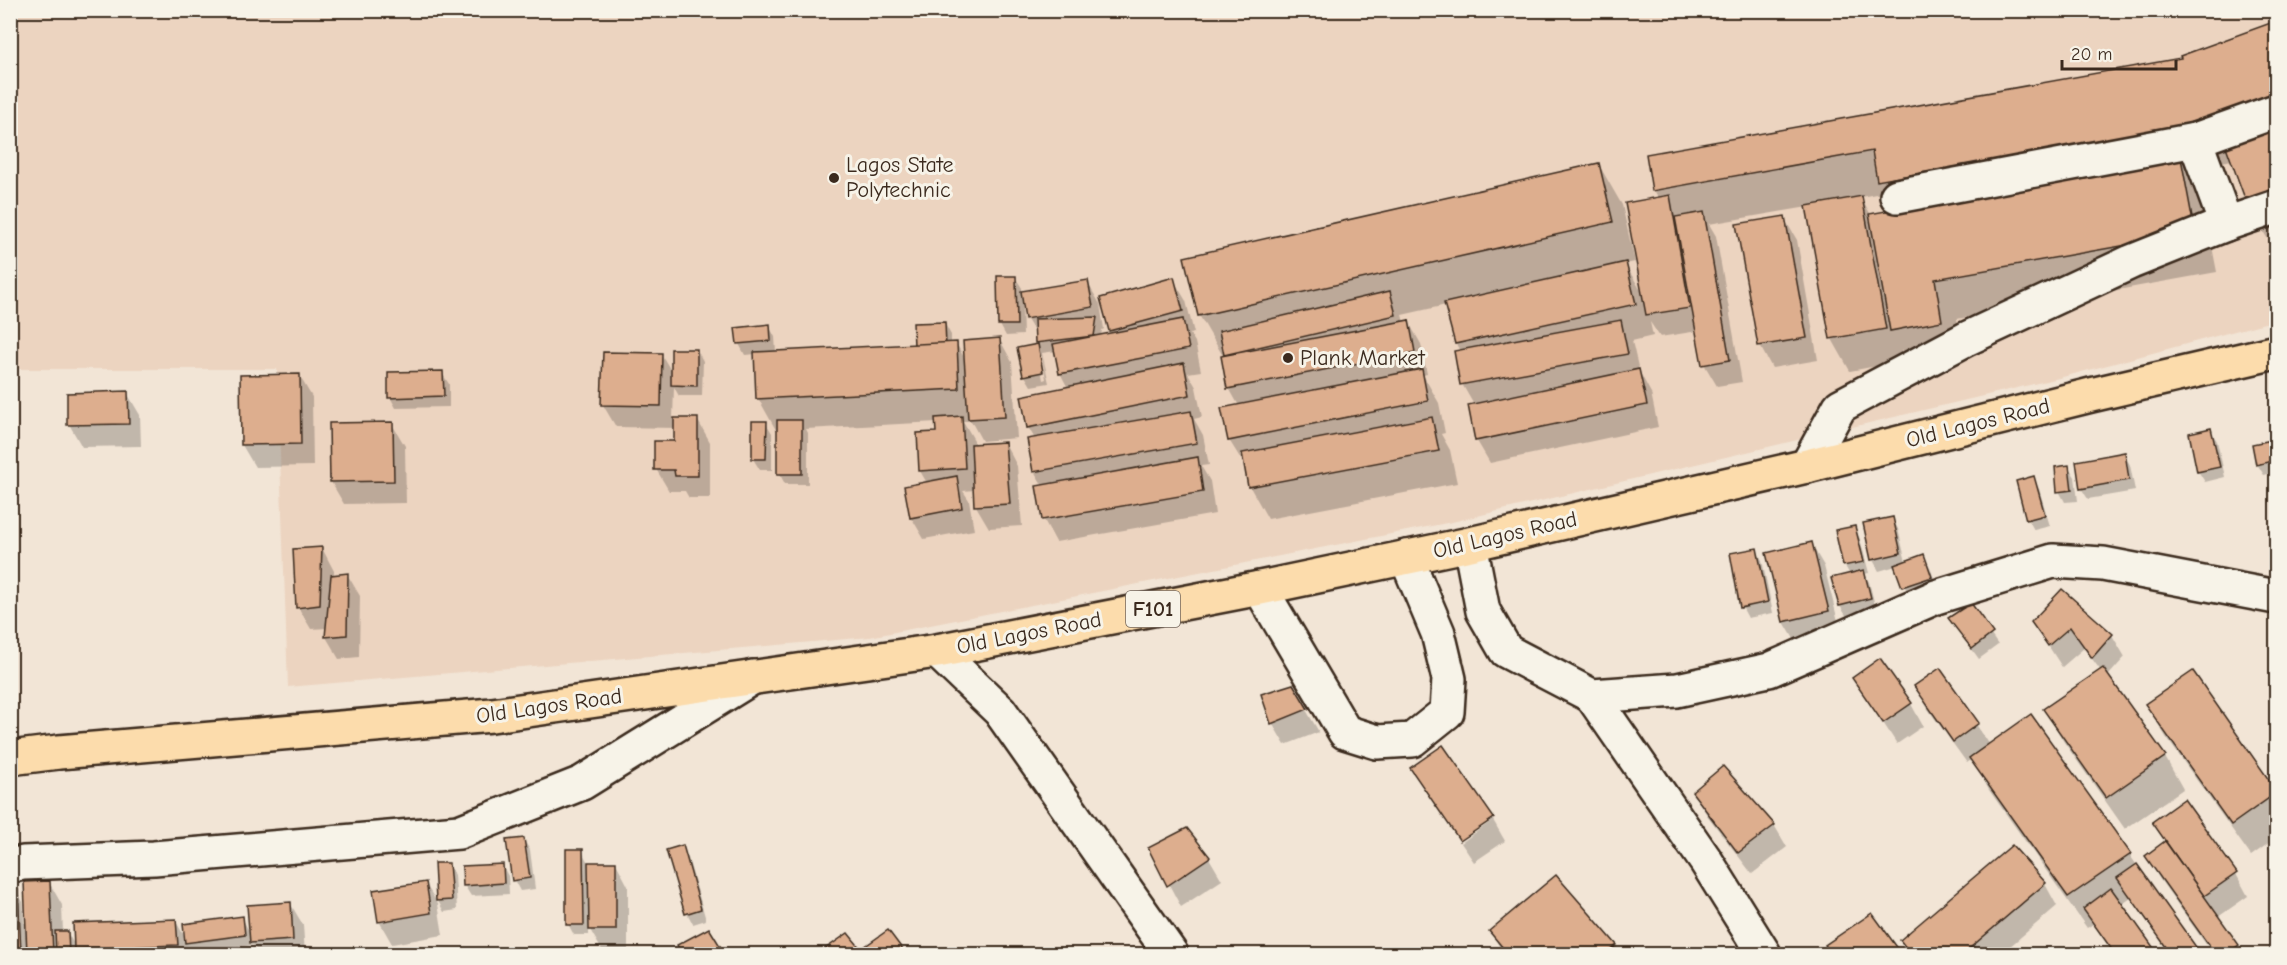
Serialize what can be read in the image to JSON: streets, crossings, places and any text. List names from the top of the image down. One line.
{"streets":{"main road":["Old Lagos Road","F101"]},"places":["Lagos State Polytechnic","Plank Market"],"scale_bar":"20 m"}
